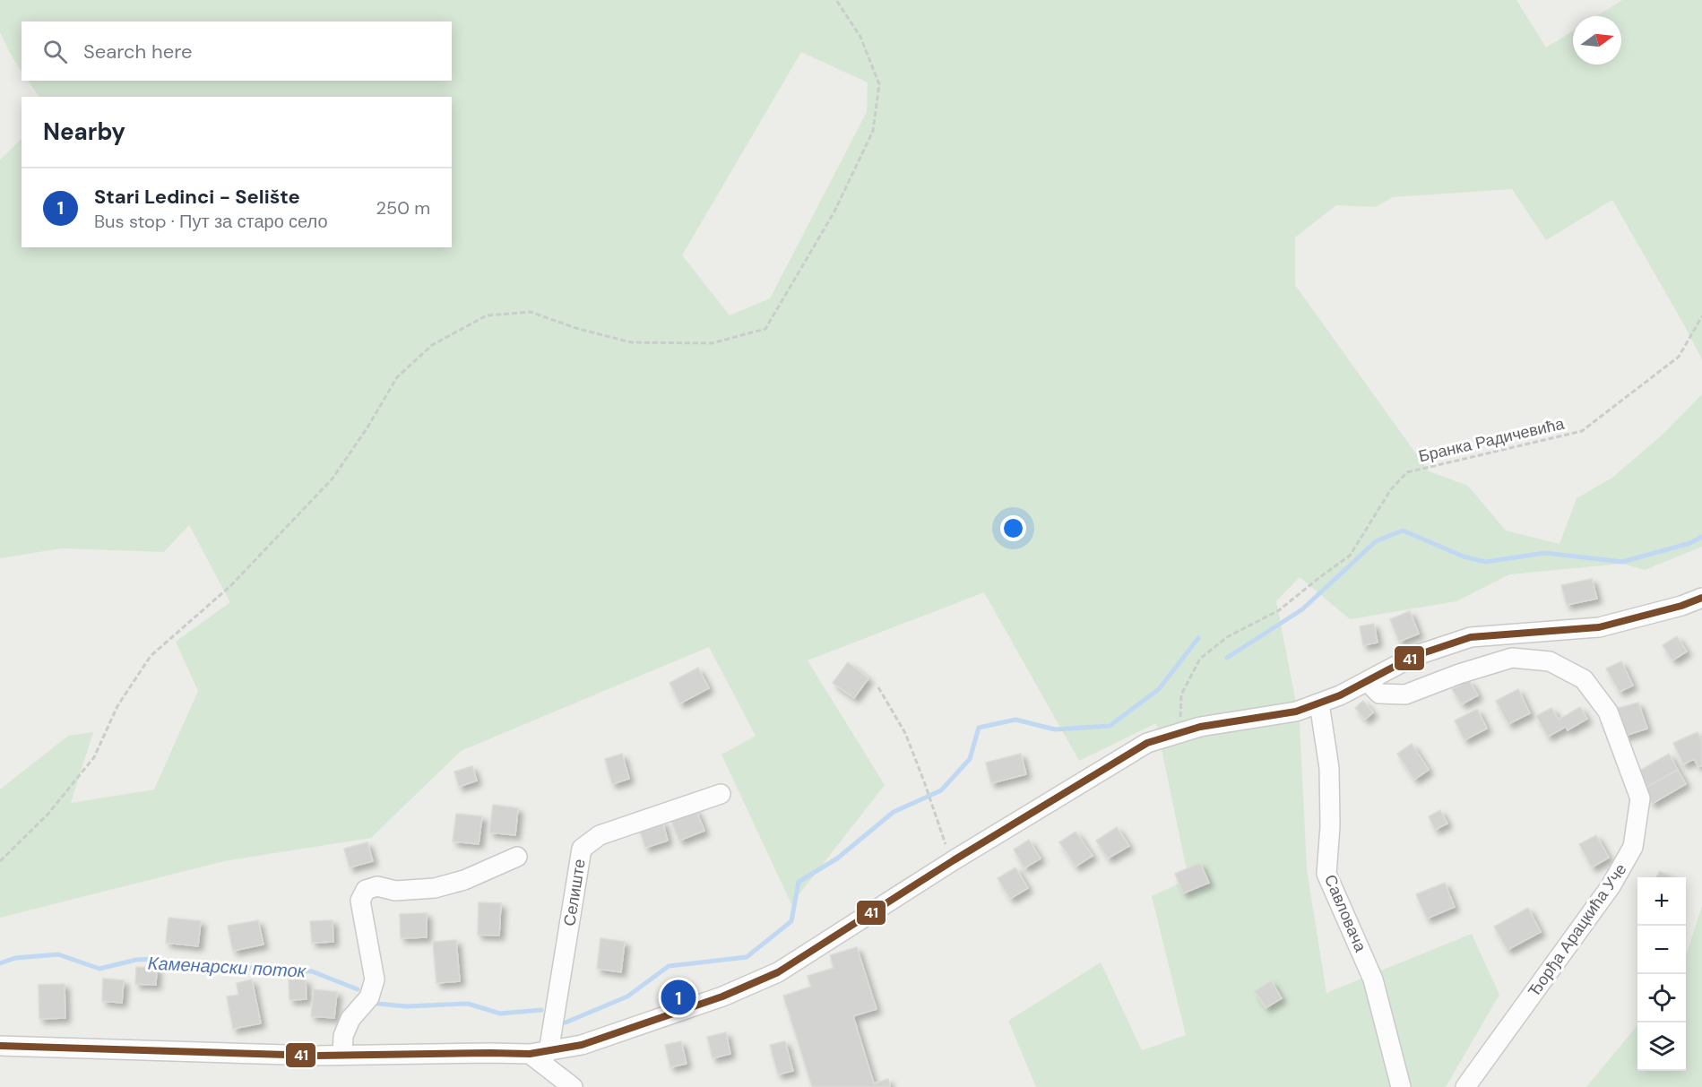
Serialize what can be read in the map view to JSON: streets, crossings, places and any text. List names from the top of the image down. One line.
{"streets":{"street":["Селиште","Савловача","Ђорђа Арацкића Уче"],"path":["Бранка Радичевића"]},"water":["Каменарски поток"],"lines":["transit line 41"],"north":"right","page":{"search":"Search here","heading":"Nearby","list":[{"mark":"1","name":"Stari Ledinci - Selište","note":"Bus stop · Пут за старо село","value":"250 m"}],"map_buttons":["+","−"],"pins":"1"}}
